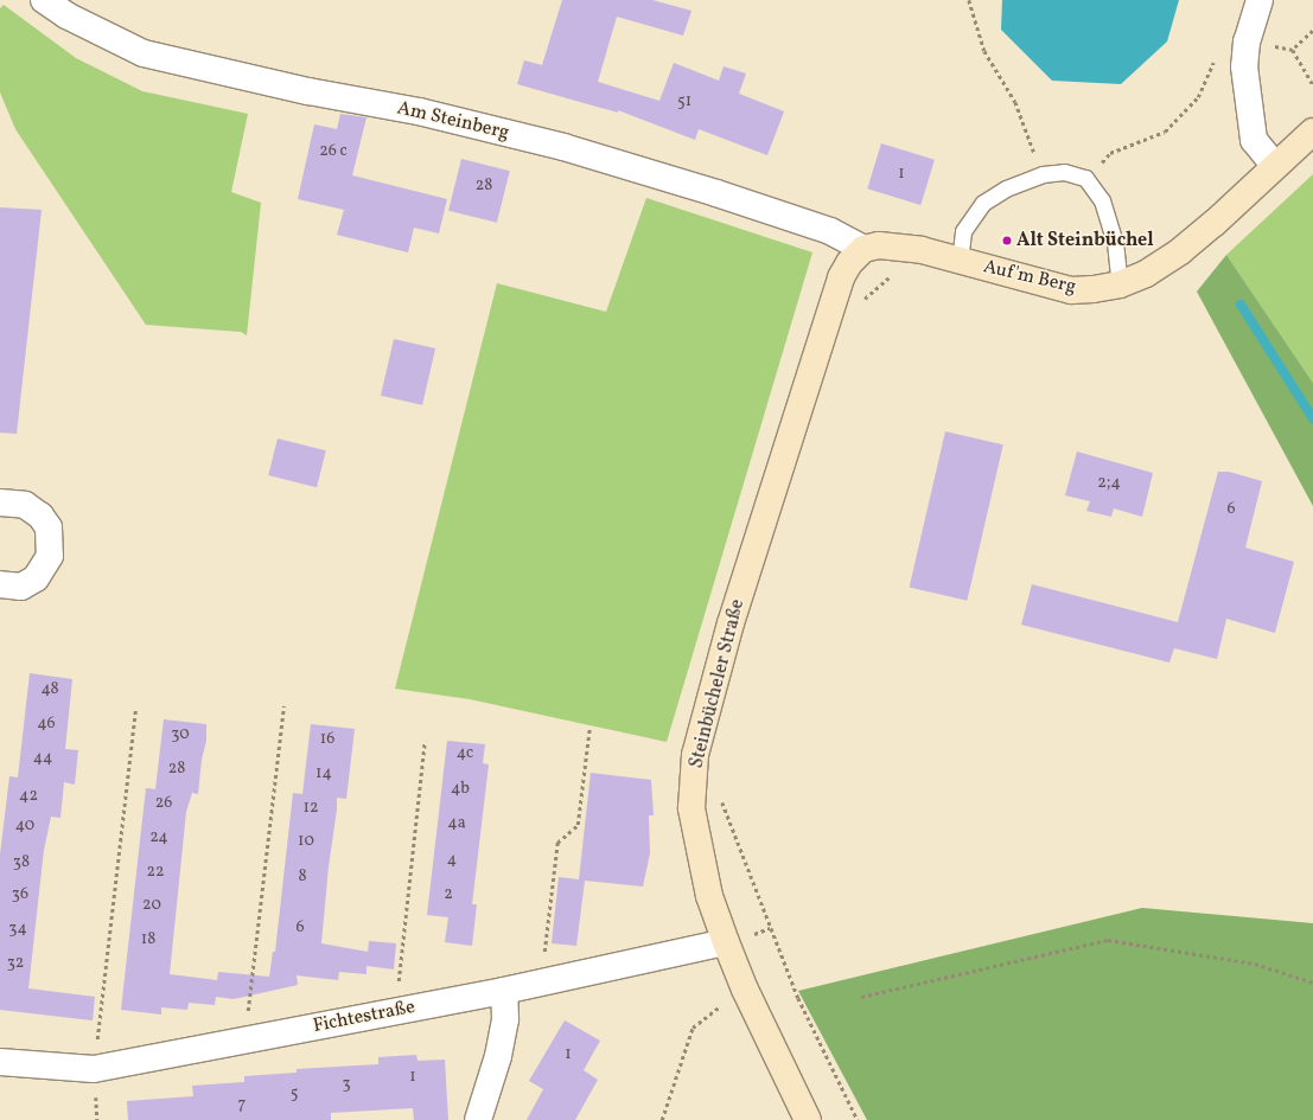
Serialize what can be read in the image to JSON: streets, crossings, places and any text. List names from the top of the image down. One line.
{"streets":{"street":["Am Steinberg","Auf'm Berg","Steinbücheler Straße","Fichtestraße"]},"crossings":[["Am Steinberg","Auf'm Berg"],["Am Steinberg","Steinbücheler Straße"],["Auf'm Berg","Steinbücheler Straße"],["Steinbücheler Straße","Fichtestraße"]],"places":["Alt Steinbüchel"],"house_numbers":["51","26 c","1","28","2;4","6","48","46","30","16","4c","44","28","14","4b","42","26","12","4a","40","24","10","4","38","22","8","36","2","20","6","34","18","32","1","1","3","5","7"]}
